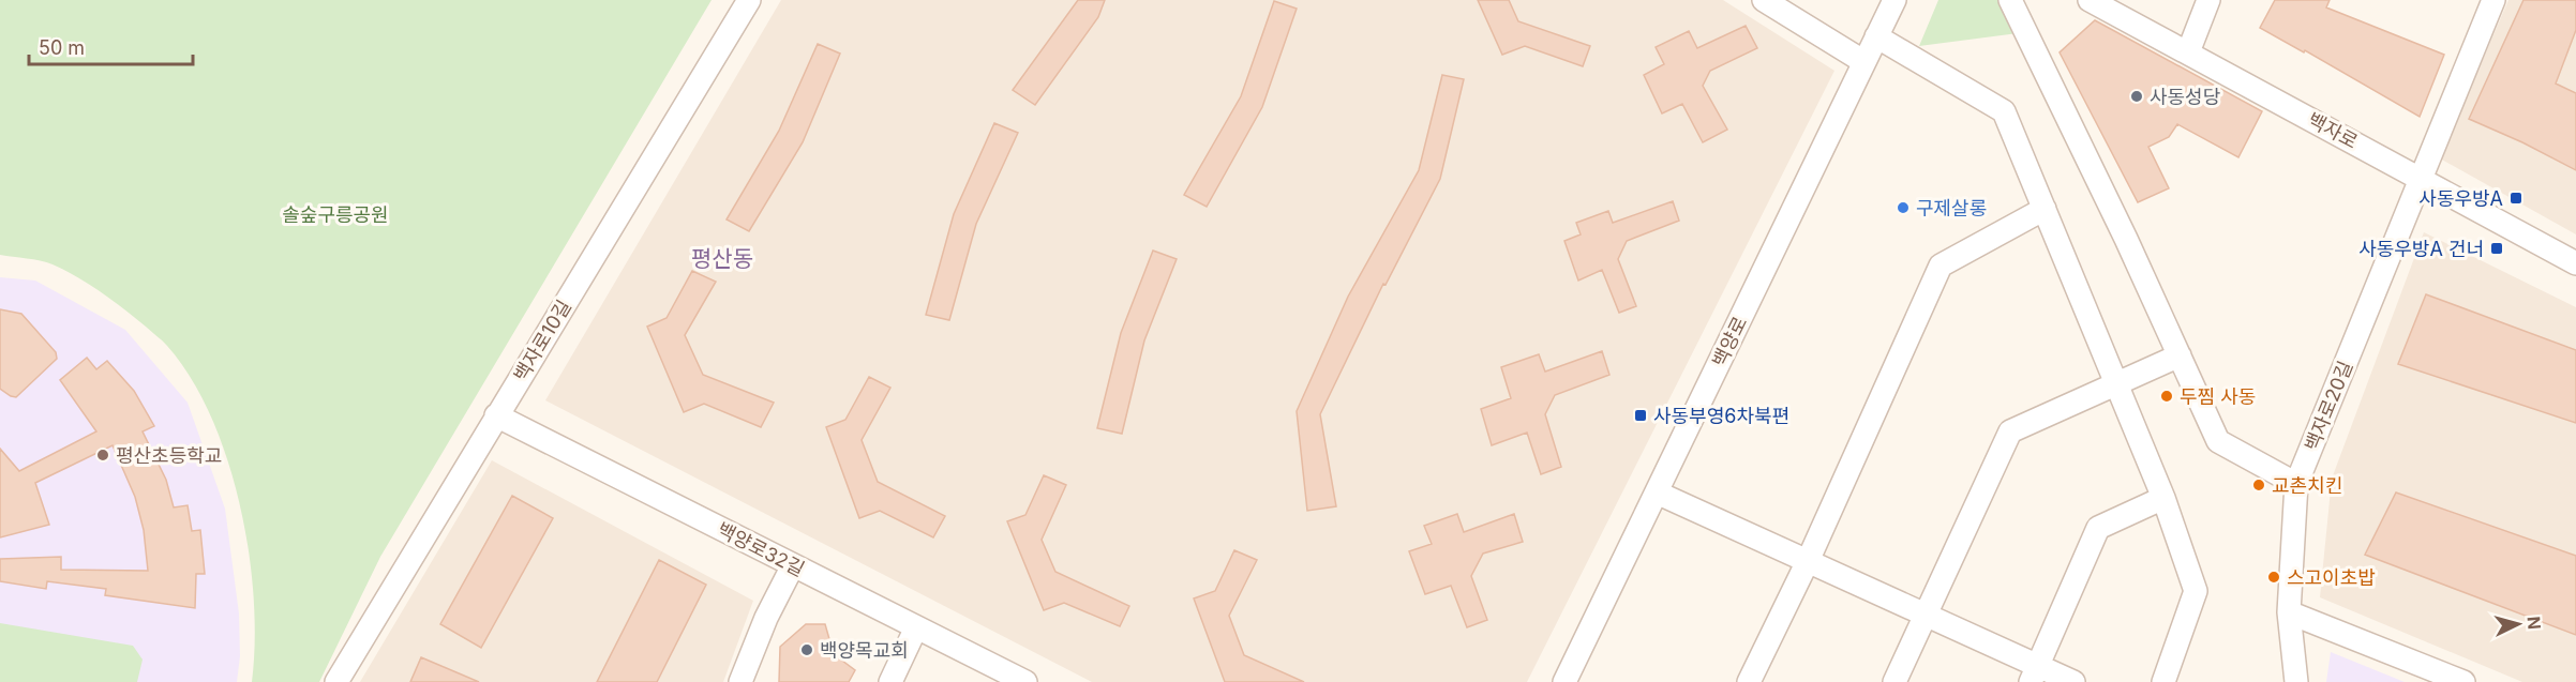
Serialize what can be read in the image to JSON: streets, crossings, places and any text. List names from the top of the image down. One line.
{"streets":{"street":["백자로","백자로10길","백양로","백자로20길","백양로32길"]},"crossings":[["백자로","백자로20길"],["백자로10길","백양로32길"]],"districts":["평산동"],"parks":["솔숲구릉공원"],"places":{"other":["사동성당","구제살롱","두찜 사동","평산초등학교","교촌치킨","스고이초밥","백양목교회"],"transit":["사동우방A","사동우방A 건너","사동부영6차북편"]},"scale_bar":"50 m","north":"right"}
